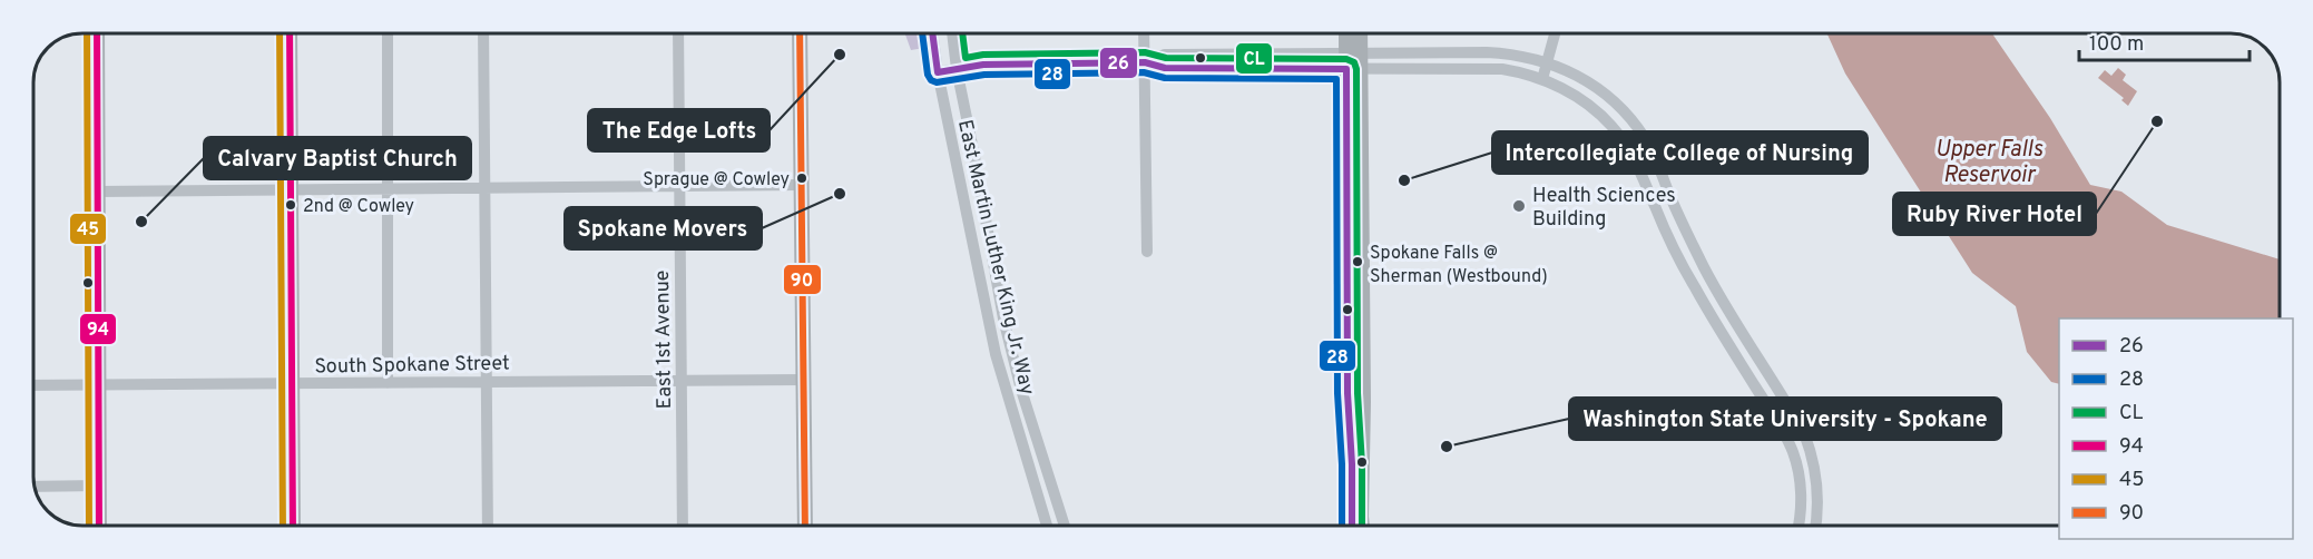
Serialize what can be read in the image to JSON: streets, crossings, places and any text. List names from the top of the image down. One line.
{"streets":{"street":["East Martin Luther King Jr. Way","East 1st Avenue","South Spokane Street"]},"crossings":[["East 1st Avenue","South Spokane Street"]],"water":["Upper Falls Reservoir"],"places":["The Edge Lofts","Ruby River Hotel","Sprague @ Cowley","Intercollegiate College of Nursing","Spokane Movers","2nd @ Cowley","Health Sciences Building","Calvary Baptist Church","Spokane Falls @ Sherman (Westbound)","Washington State University - Spokane"],"lines":["transit line 26","transit line 28","transit line CL","transit line 94","transit line 45","transit line 90"],"legend":["26","28","CL","94","45","90"],"scale_bar":"100 m"}
